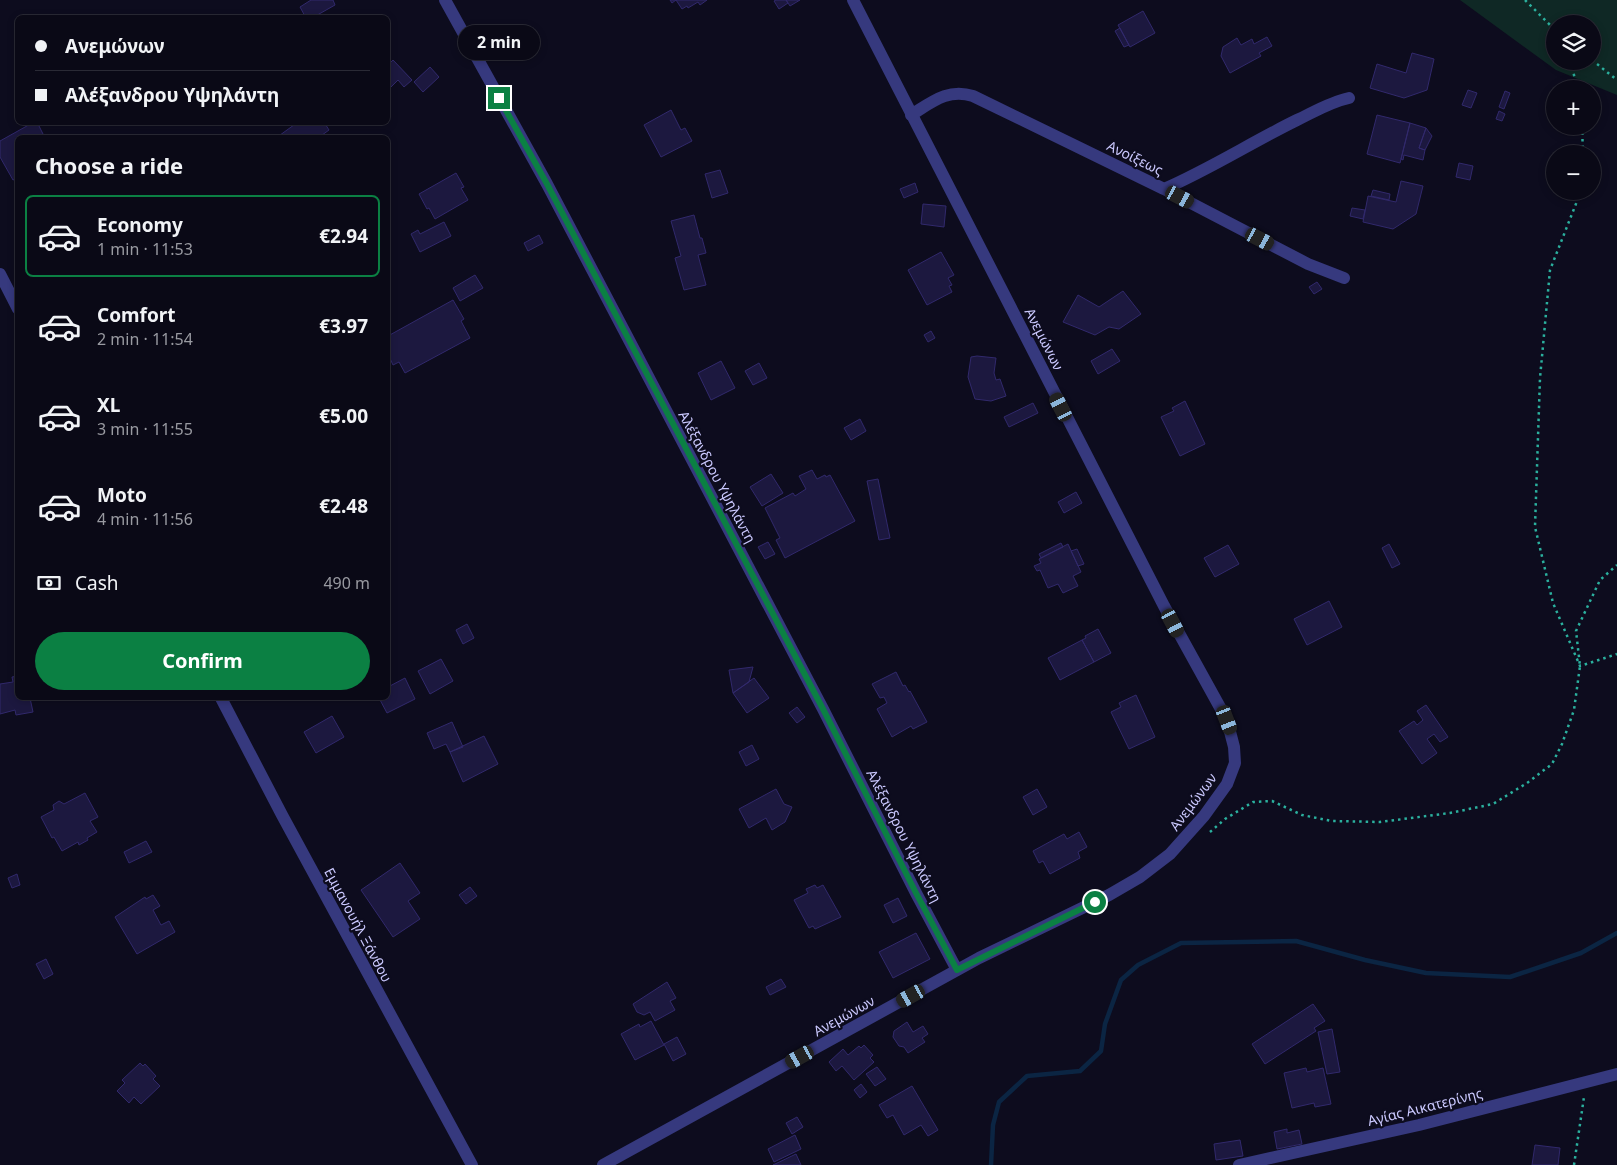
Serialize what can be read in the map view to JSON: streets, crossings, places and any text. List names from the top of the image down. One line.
{"streets":{"street":["Ανοίξεως","Ανεμώνων","Αλέξανδρου Υψηλάντη","Εμμανουήλ Ξάνθου","Αγίας Αικατερίνης"]},"crossings":[["Ανοίξεως","Ανεμώνων"],["Ανεμώνων","Αλέξανδρου Υψηλάντη"]],"page":{"map_buttons":["+","−"],"banner":["Ανεμώνων","Αλέξανδρου Υψηλάντη"],"bubble":"2 min","heading":"Choose a ride","list":[{"name":"Economy","note":"1 min · 11:53","value":"€2.94"},{"name":"Comfort","note":"2 min · 11:54","value":"€3.97"},{"name":"XL","note":"3 min · 11:55","value":"€5.00"},{"name":"Moto","note":"4 min · 11:56","value":"€2.48"}],"pay":["Cash","490 m"],"buttons":"Confirm"}}
